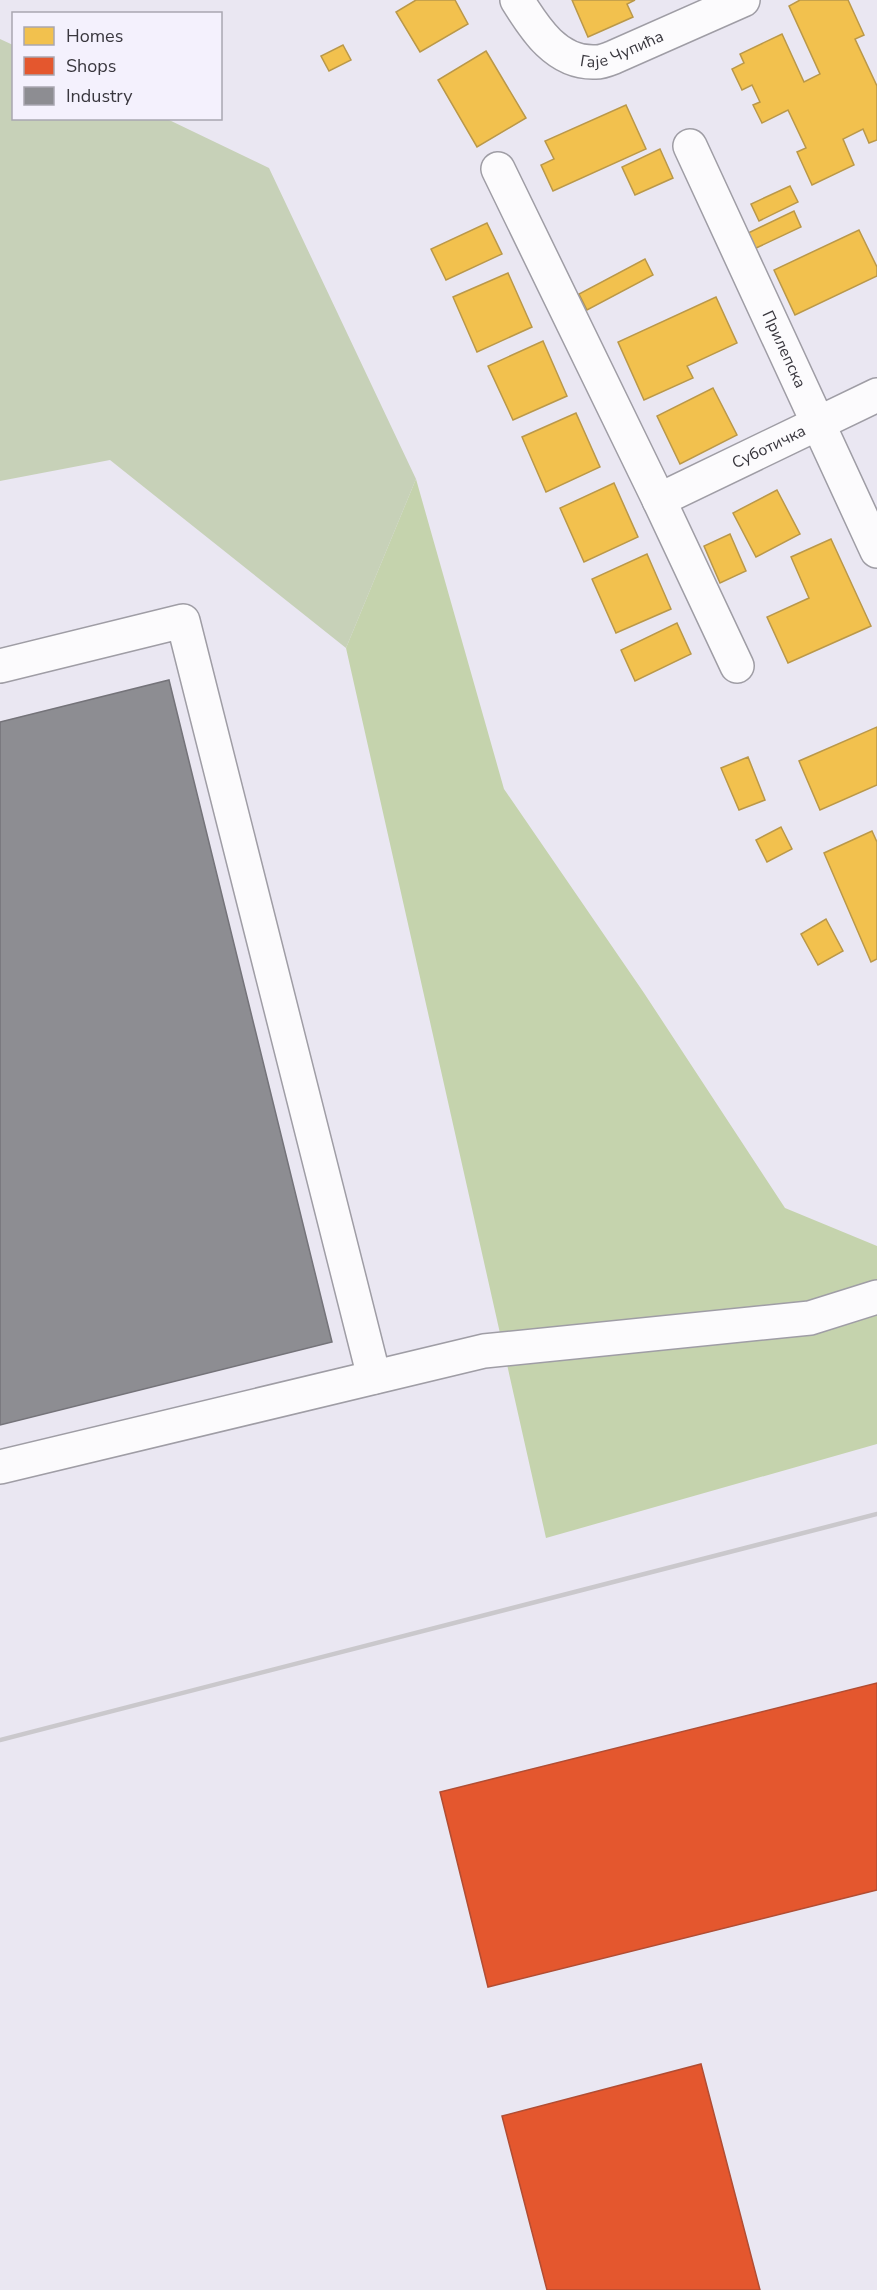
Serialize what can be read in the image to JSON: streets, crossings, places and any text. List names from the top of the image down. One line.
{"streets":{"street":["Гаје Чупића","Прилепска","Суботичка"]},"crossings":[["Прилепска","Суботичка"]],"legend":["Homes","Shops","Industry"]}
